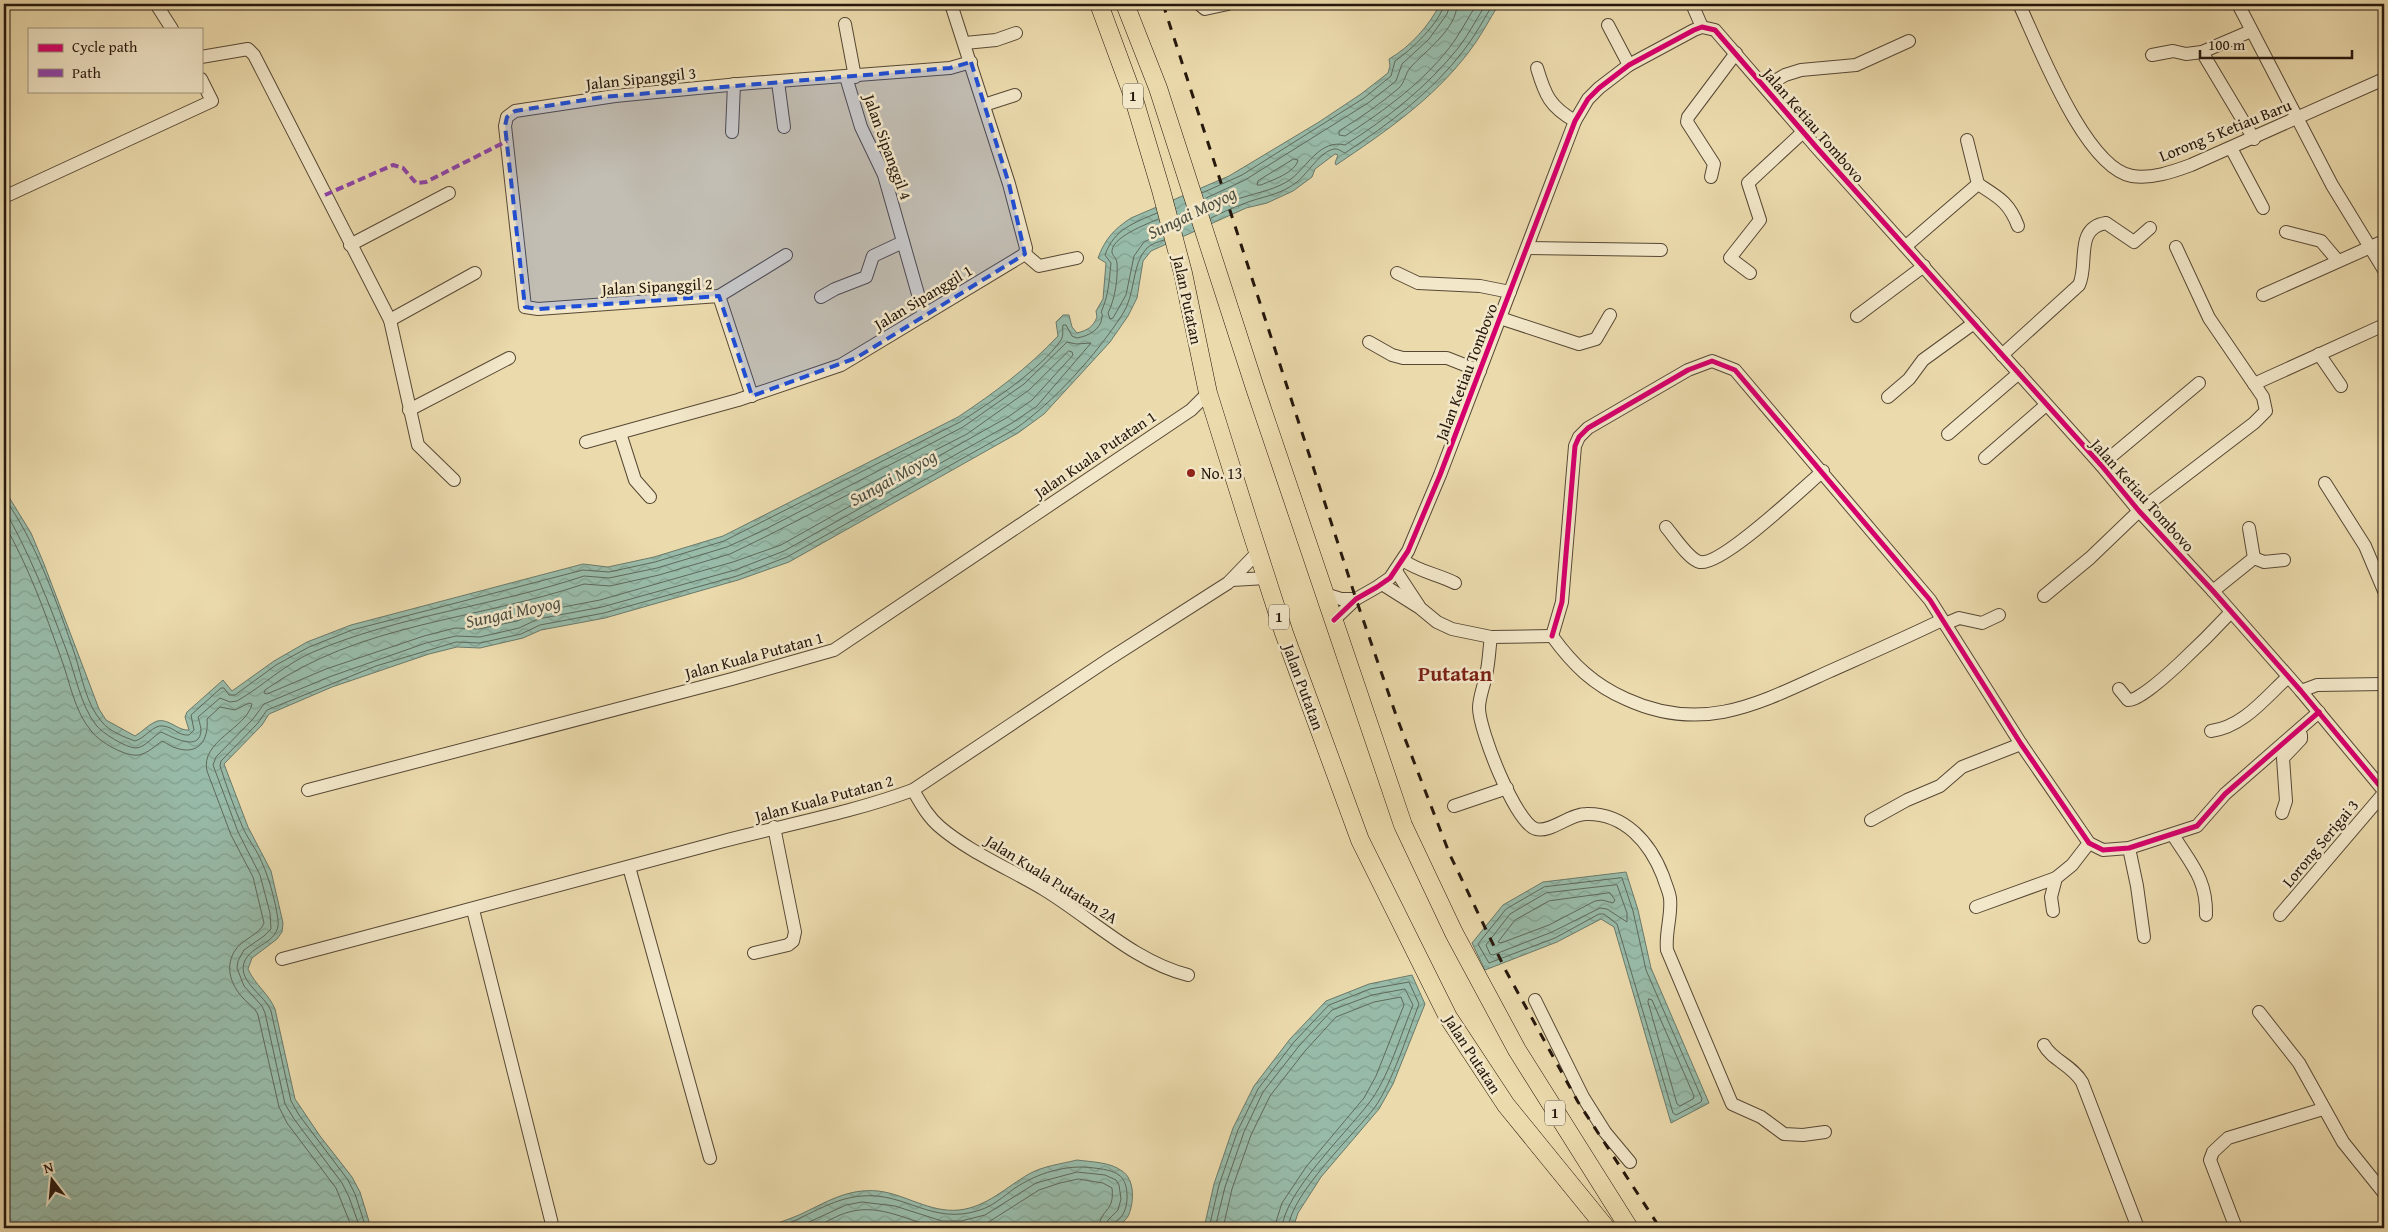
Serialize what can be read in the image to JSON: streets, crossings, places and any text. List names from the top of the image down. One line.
{"streets":{"highway":["1","Jalan Putatan"],"street":["Jalan Sipanggil 3","Jalan Ketiau Tombovo","Lorong 5 Ketiau Baru","Jalan Sipanggil 4","Jalan Sipanggil 2","Jalan Sipanggil 1","Jalan Kuala Putatan 1","Jalan Kuala Putatan 2","Lorong Serigai 3","Jalan Kuala Putatan 2A"]},"crossings":[["Jalan Sipanggil 3","Jalan Sipanggil 4"],["Jalan Sipanggil 3","Jalan Sipanggil 2"],["Jalan Ketiau Tombovo","Jalan Putatan"],["Jalan Ketiau Tombovo","Lorong Serigai 3"],["Jalan Sipanggil 4","Jalan Sipanggil 1"],["Jalan Sipanggil 2","Jalan Sipanggil 1"],["Jalan Putatan","Jalan Kuala Putatan 1"],["Jalan Putatan","Jalan Kuala Putatan 2"],["Jalan Kuala Putatan 2","Jalan Kuala Putatan 2A"]],"districts":["Putatan"],"water":["Sungai Moyog"],"places":["No. 13"],"legend":["Cycle path","Path"],"scale_bar":"100 m","north":"top"}
